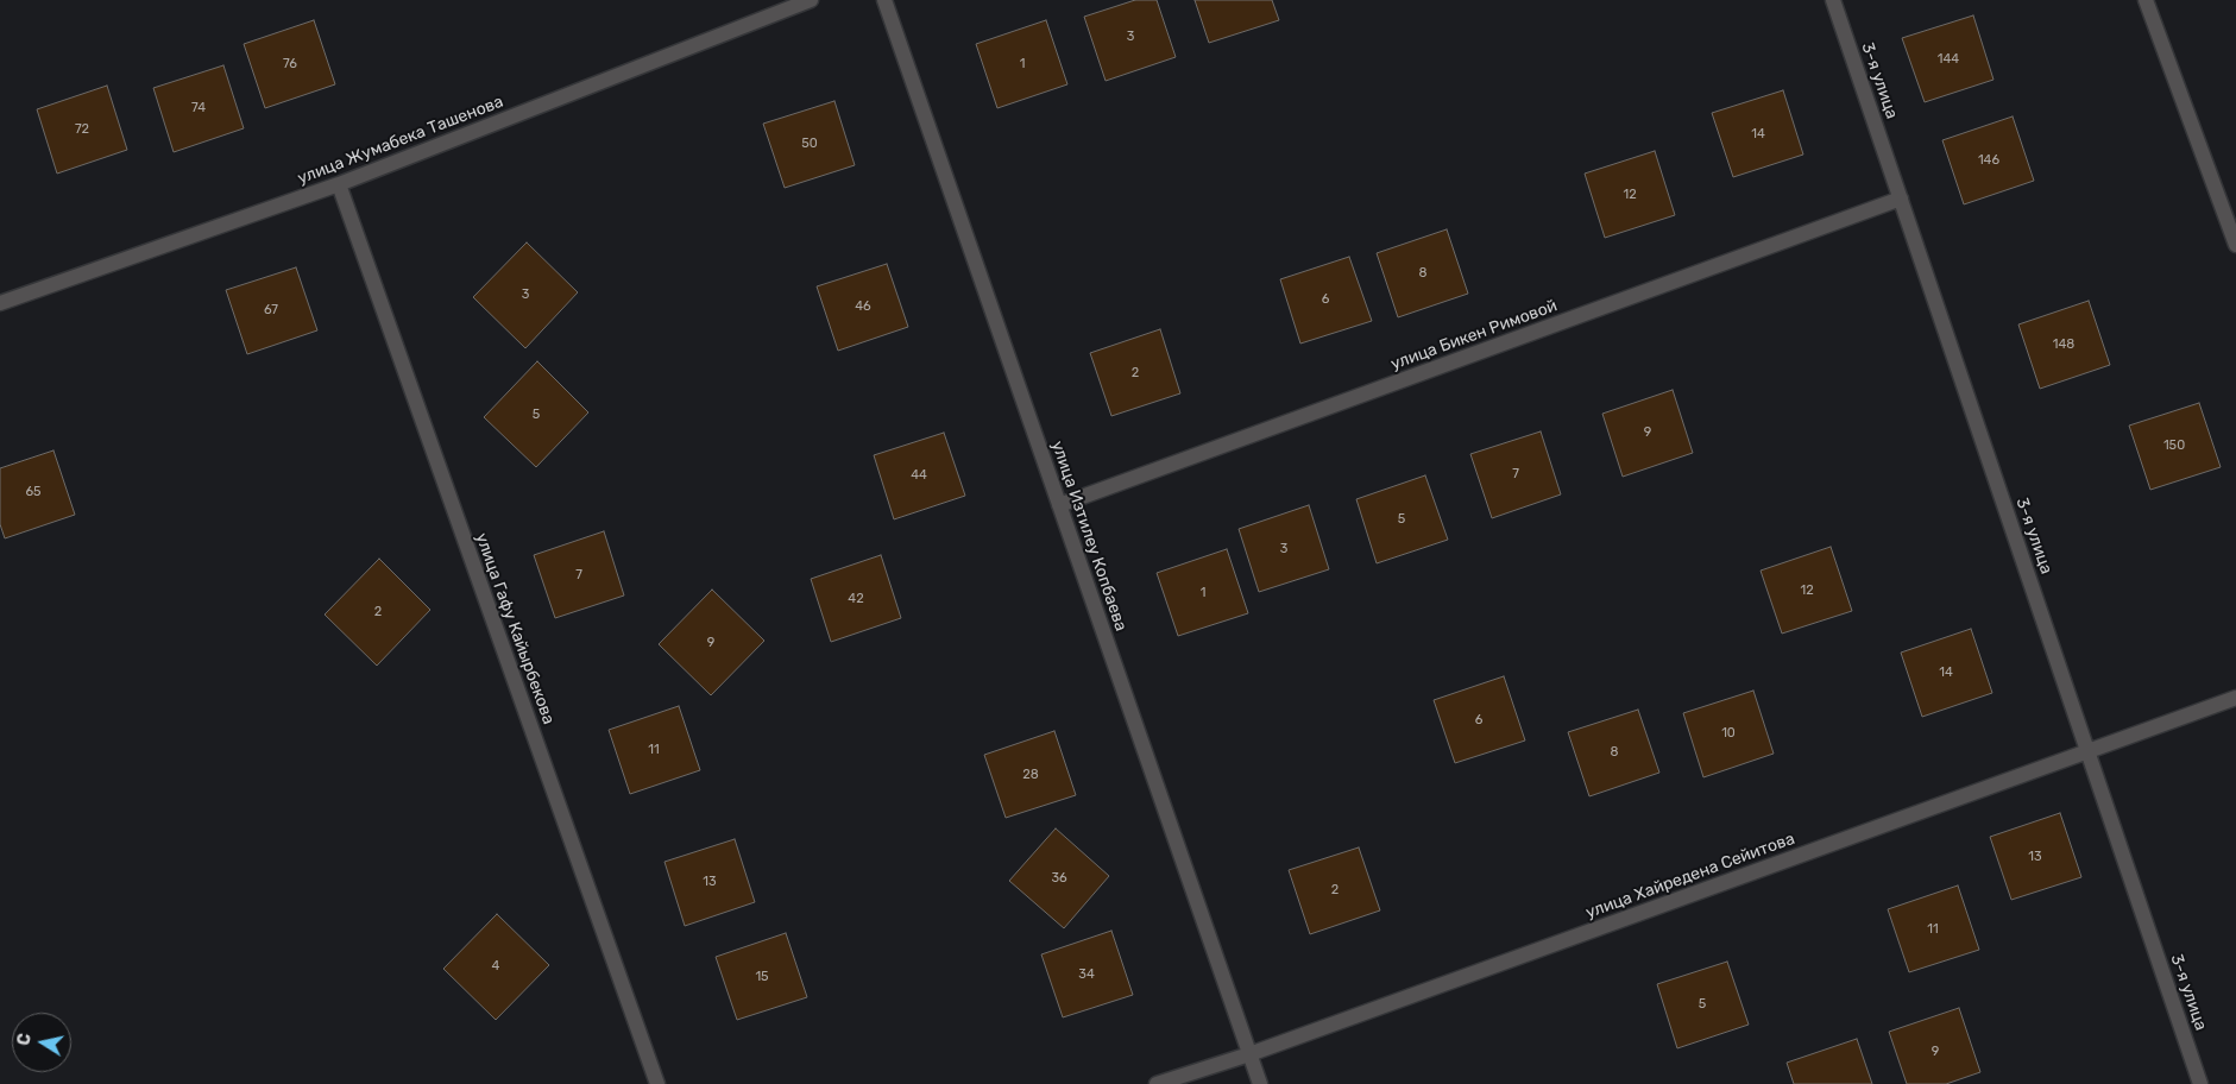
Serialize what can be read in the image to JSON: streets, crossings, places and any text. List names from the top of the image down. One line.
{"streets":{"street":["3-я улица","улица Жумабека Ташенова","улица Бикен Римовой","улица Изтилеу Копбаева","улица Гафу Кайырбекова","улица Хайредена Сейитова"]},"crossings":[["3-я улица","улица Бикен Римовой"],["3-я улица","улица Хайредена Сейитова"],["улица Жумабека Ташенова","улица Гафу Кайырбекова"],["улица Бикен Римовой","улица Изтилеу Копбаева"],["улица Изтилеу Копбаева","улица Хайредена Сейитова"]],"house_numbers":["3","144","76","1","74","72","14","50","146","12","8","3","6","46","67","148","2","5","9","150","7","44","65","5","3","7","12","1","42","2","9","14","6","10","11","8","28","13","36","13","2","11","4","34","15","5","9"],"north":"left"}
